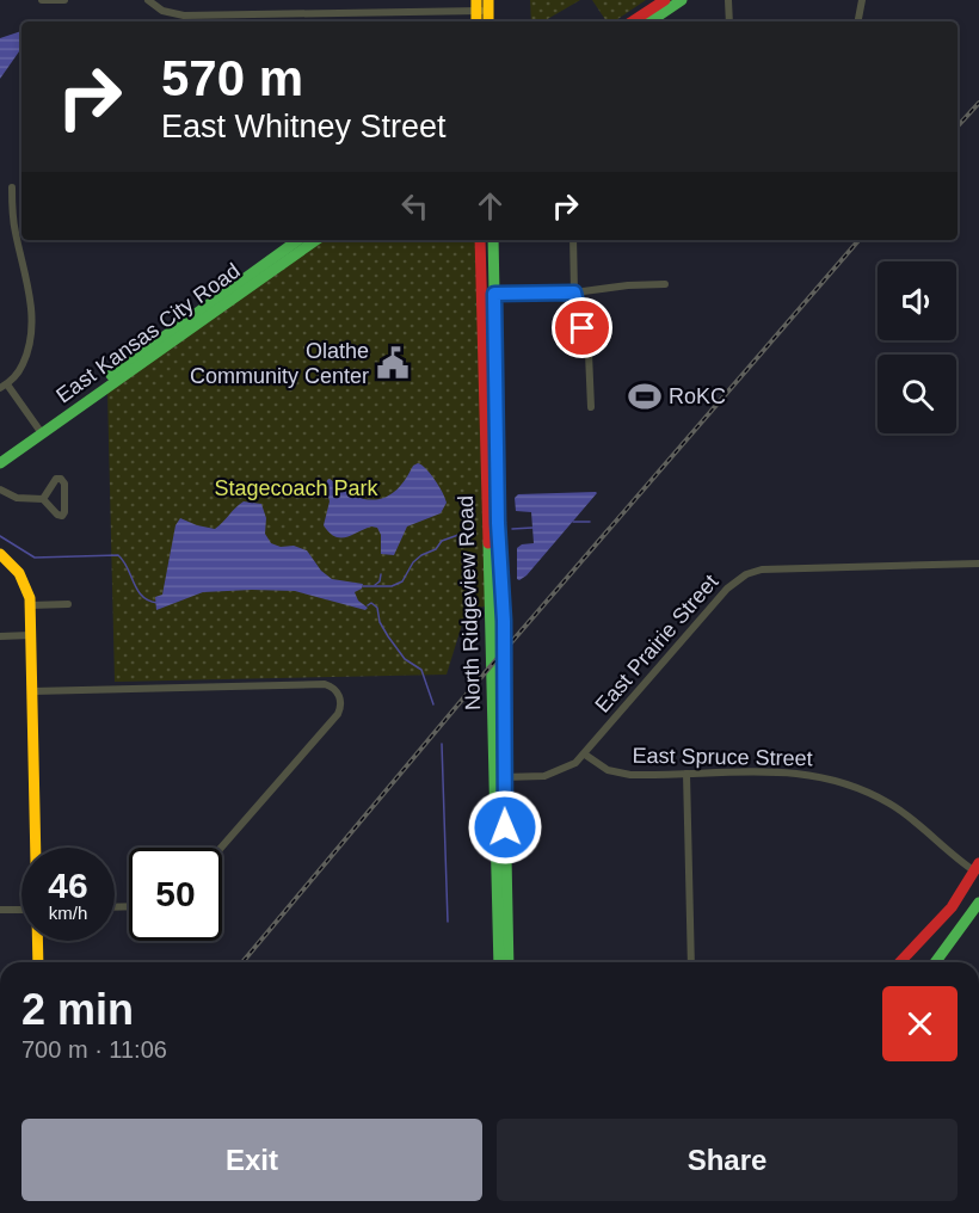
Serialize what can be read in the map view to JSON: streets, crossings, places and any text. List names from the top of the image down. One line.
{"streets":{"main road":["East Kansas City Road","North Ridgeview Road"],"street":["East Prairie Street","East Spruce Street"]},"crossings":[["East Prairie Street","East Spruce Street"]],"parks":["Stagecoach Park"],"places":{"public building":["Olathe Community Center"],"sports":["RoKC"]},"page":{"turn":["570 m","East Whitney Street"],"speed":"46 km/h","limit":"50","heading":["2 min","700 m · 11:06"],"buttons":["Exit","Share"]}}
